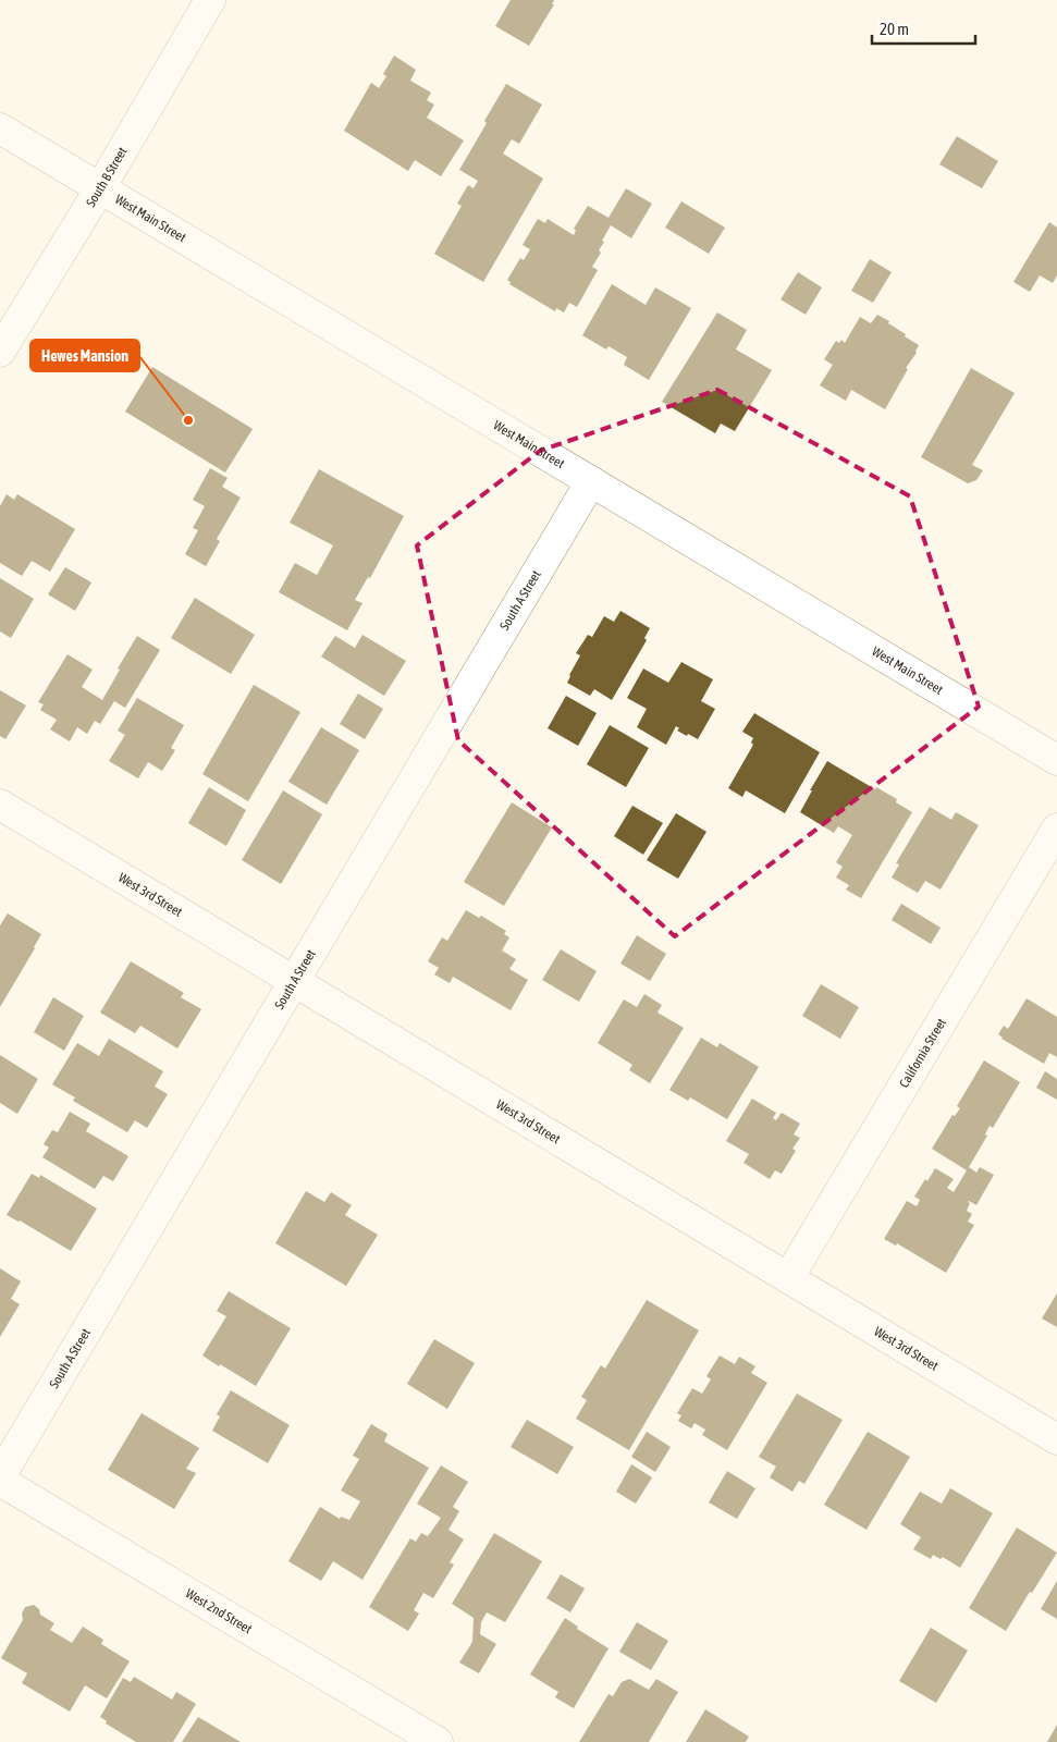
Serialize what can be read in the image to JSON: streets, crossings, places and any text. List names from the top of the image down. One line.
{"streets":{"street":["South B Street","West Main Street","South A Street","West 3rd Street","California Street","West 2nd Street"]},"crossings":[["South B Street","West Main Street"],["West Main Street","South A Street"],["South A Street","West 3rd Street"],["West 3rd Street","California Street"]],"places":["Hewes Mansion"],"scale_bar":"20 m"}
